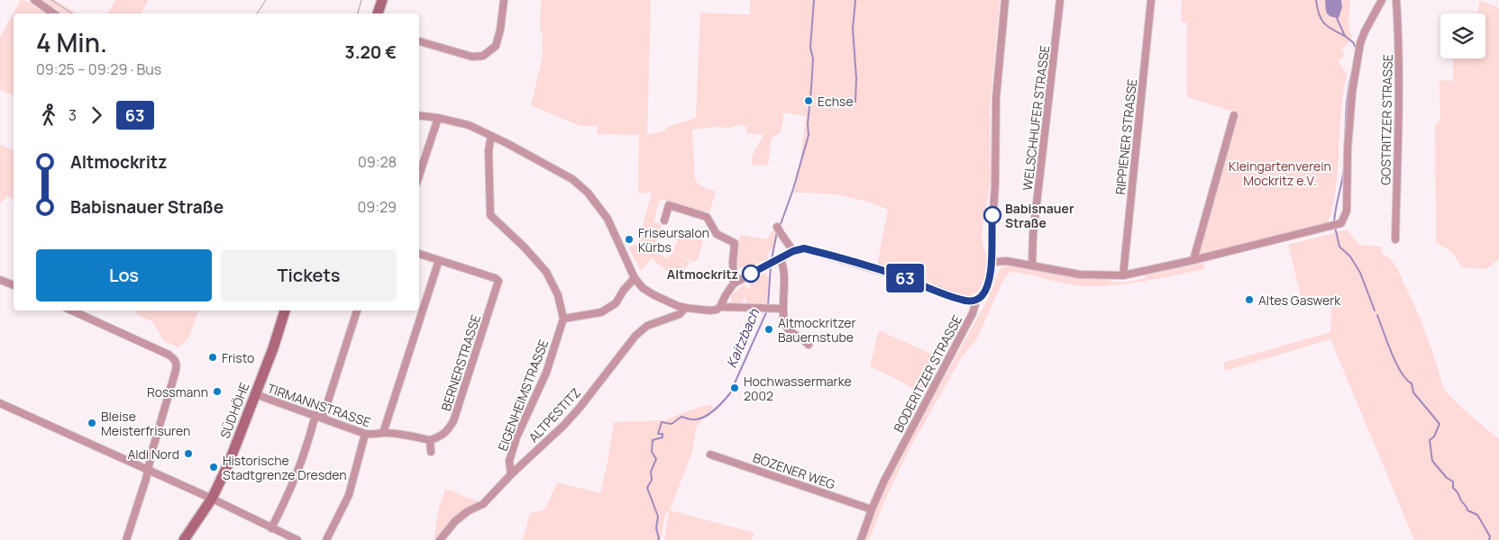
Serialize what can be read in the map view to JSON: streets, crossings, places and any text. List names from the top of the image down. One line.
{"streets":{"street":["WELSCHHUFER STRASSE","GOSTRITZER STRASSE","RIPPIENER STRASSE","BERNERSTRASSE","BODERITZER STRASSE","EIGENHEIMSTRASSE","TIRMANNSTRASSE","SÜDHÖHE","ALTPESTITZ","BOZENER WEG"]},"crossings":[["BERNERSTRASSE","TIRMANNSTRASSE"],["BODERITZER STRASSE","BOZENER WEG"],["EIGENHEIMSTRASSE","ALTPESTITZ"],["TIRMANNSTRASSE","SÜDHÖHE"]],"water":["Kaitzbach"],"parks":["Kleingartenverein Mockritz e.V."],"places":["Echse","Babisnauer Straße","Friseursalon Kürbs","Altmockritz","Altes Gaswerk","Altmockritzer Bauernstube","Fristo","Hochwassermarke 2002","Rossmann","Bleise Meisterfrisuren","Aldi Nord","Historische Stadtgrenze Dresden"],"lines":["bus line 63"],"page":{"on_map":"63","heading":["4 Min.","09:25 – 09:29 · Bus","3.20 €"],"legs":["3","63"],"list":[{"name":"Altmockritz","value":"09:28"},{"name":"Babisnauer Straße","value":"09:29"}],"buttons":["Los","Tickets"]}}
